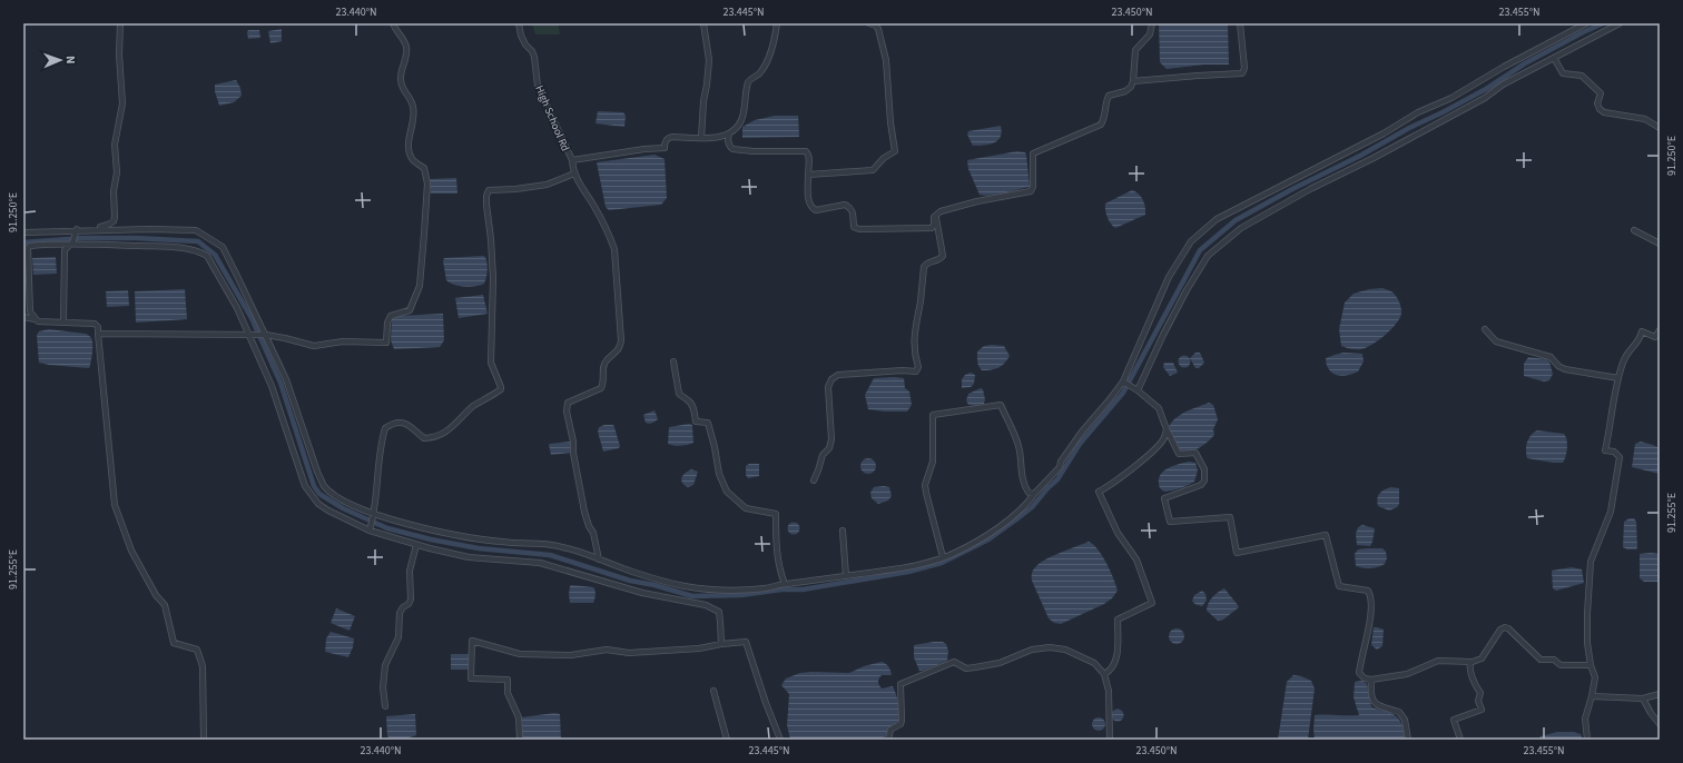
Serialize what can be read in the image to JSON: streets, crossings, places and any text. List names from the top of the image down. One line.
{"streets":{"street":["High School Rd"]},"north":"right","coordinates":["23.440°N","23.445°N","23.450°N","23.455°N","91.250°E","91.255°E"]}
